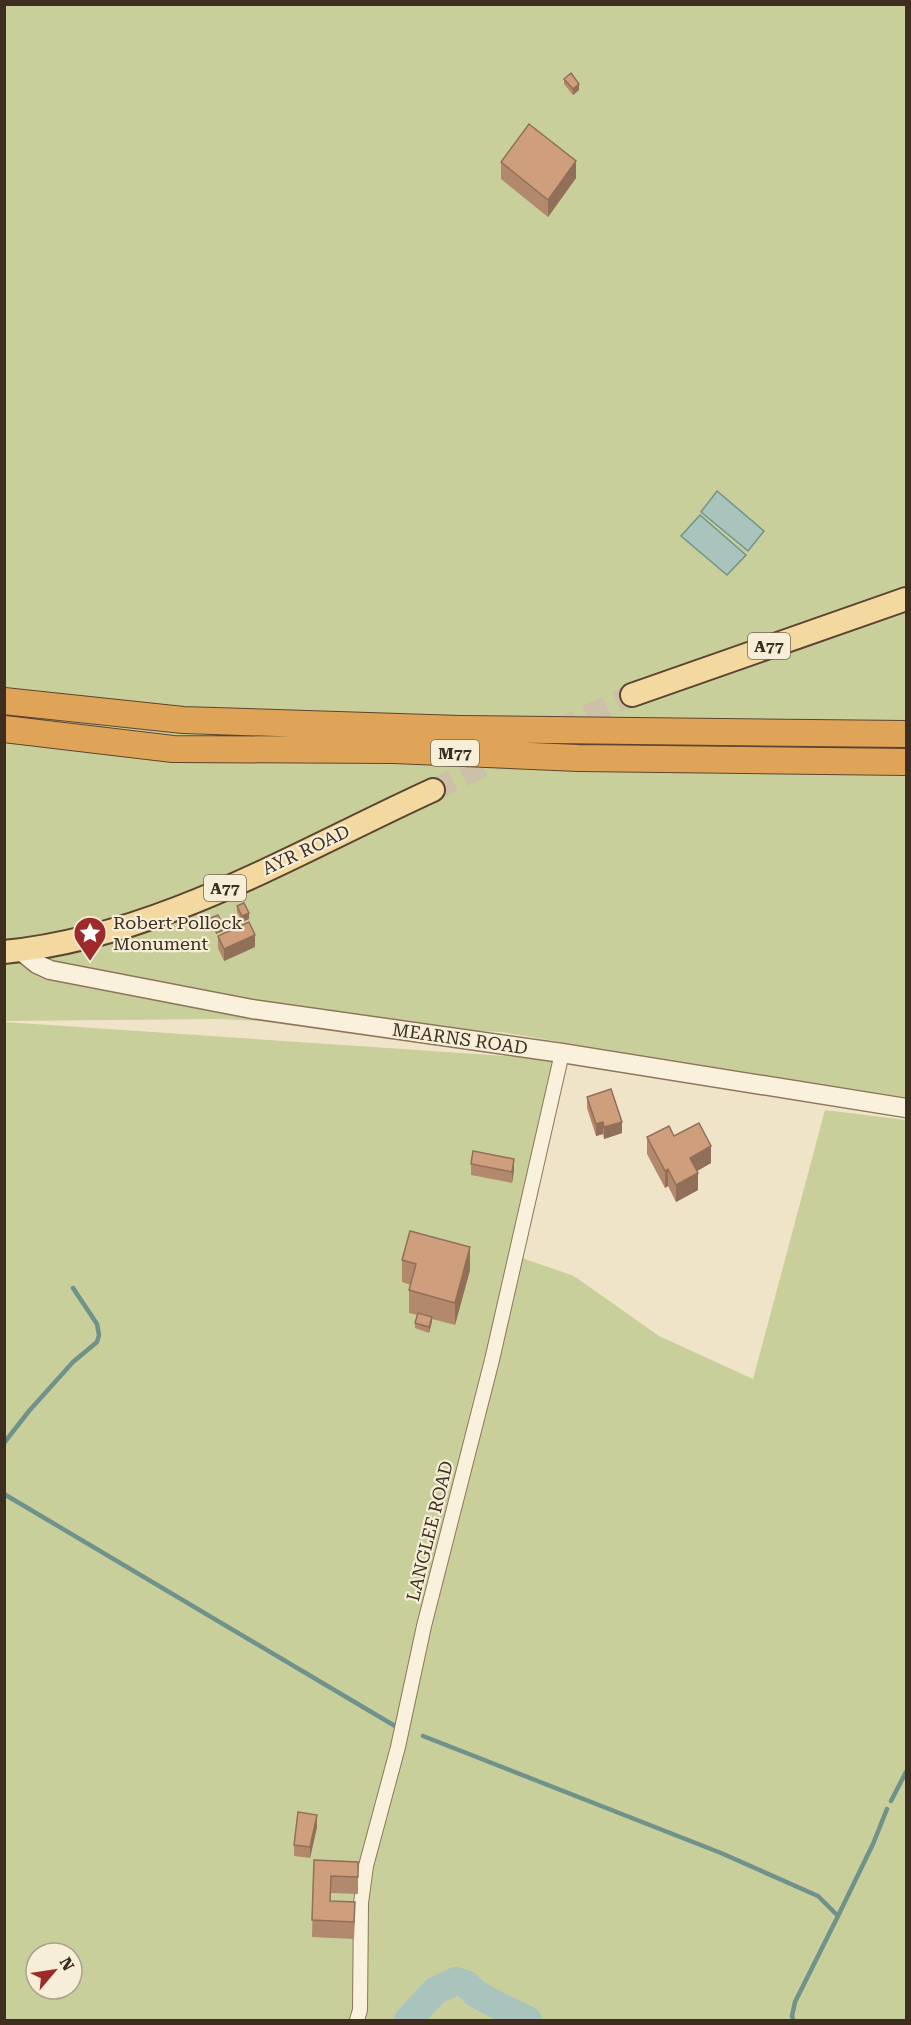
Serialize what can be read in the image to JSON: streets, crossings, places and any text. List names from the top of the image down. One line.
{"streets":{"highway":["M77"],"main road":["A77","AYR ROAD"],"street":["MEARNS ROAD","LANGLEE ROAD"]},"crossings":[["AYR ROAD","MEARNS ROAD"],["MEARNS ROAD","LANGLEE ROAD"]],"places":{"place":["Robert Pollock Monument"]},"north":"top right"}
